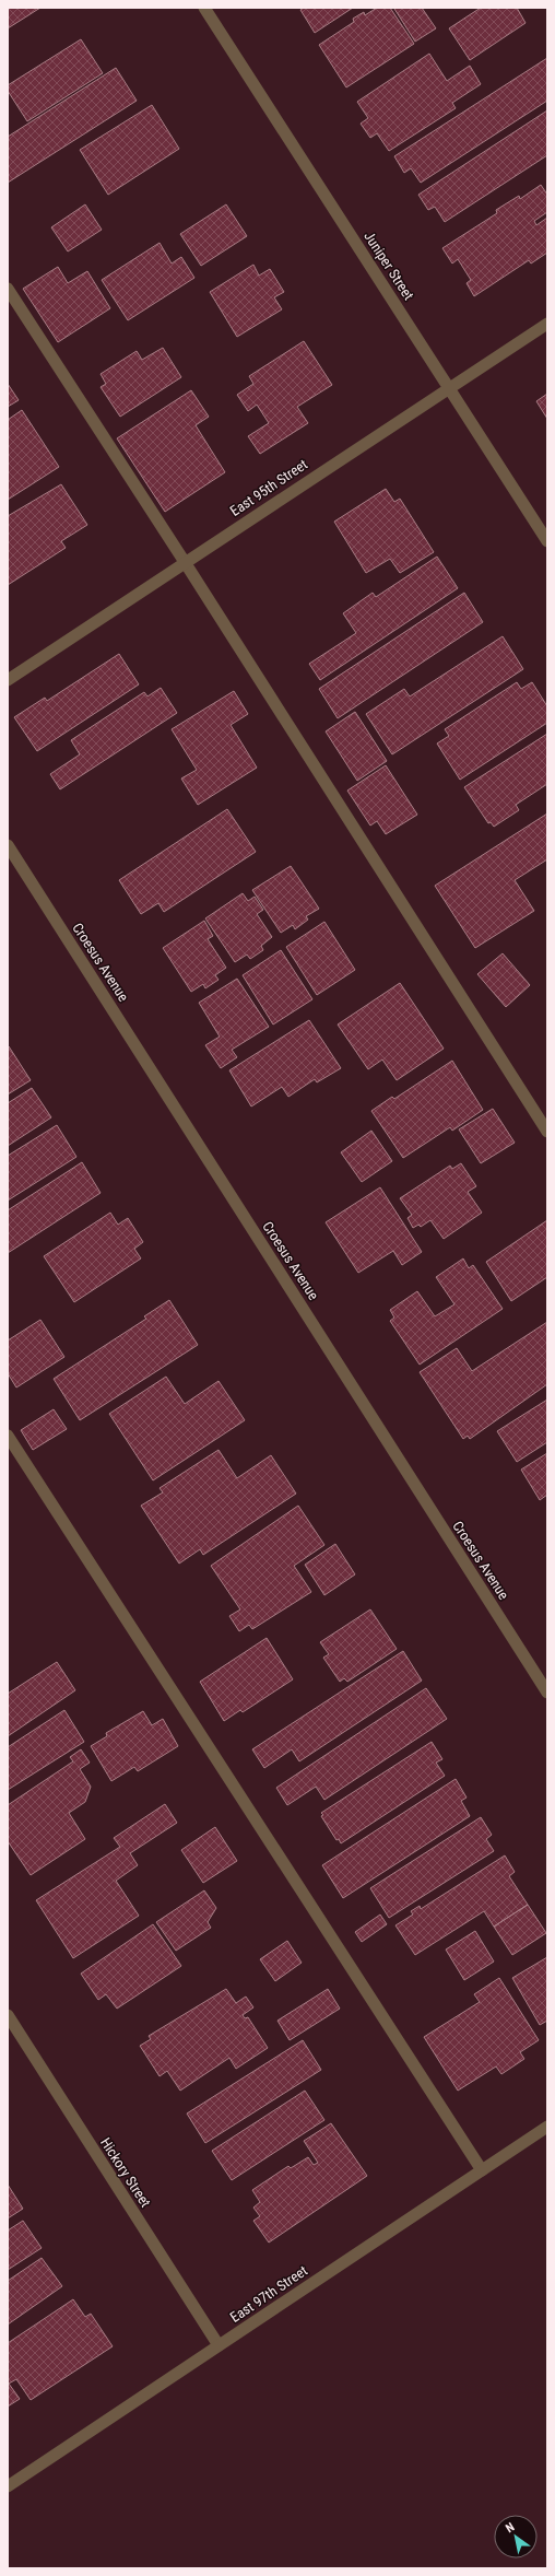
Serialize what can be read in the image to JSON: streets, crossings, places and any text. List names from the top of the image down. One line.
{"streets":{"street":["Juniper Street","East 95th Street","Croesus Avenue","Hickory Street","East 97th Street"]},"crossings":[["Juniper Street","East 95th Street"],["Hickory Street","East 97th Street"]],"north":"top left"}
